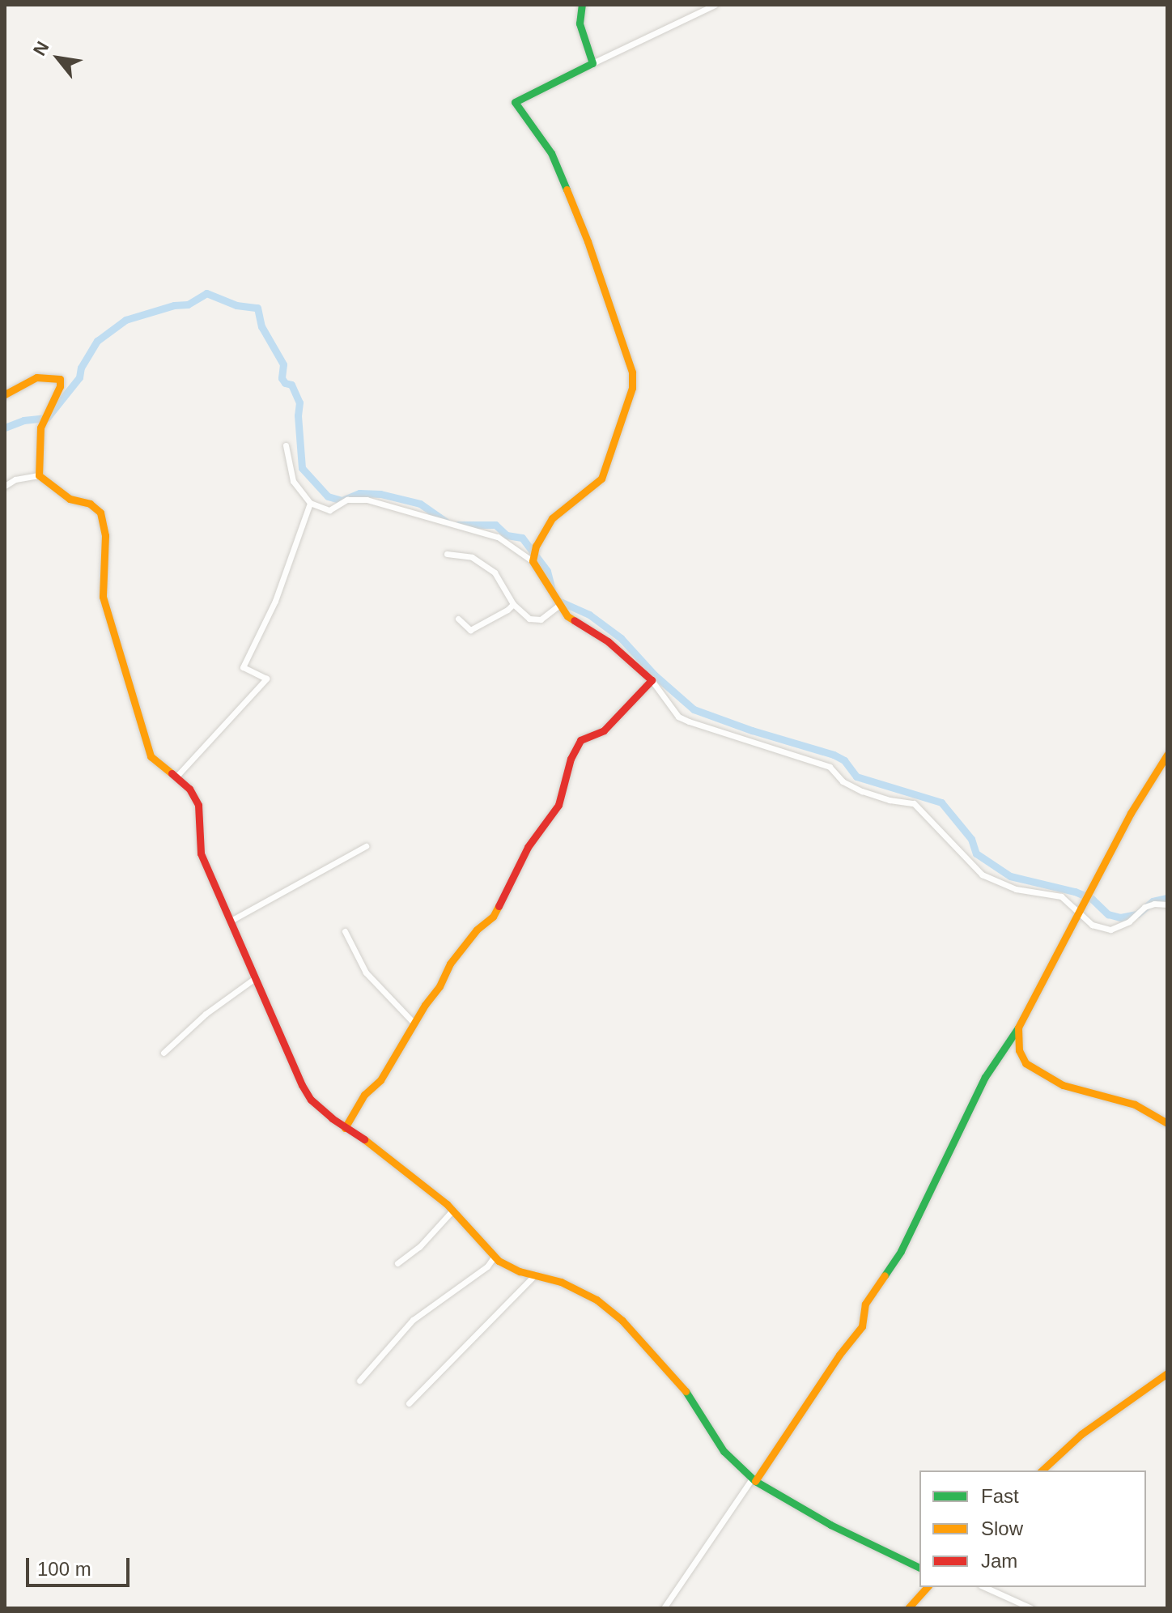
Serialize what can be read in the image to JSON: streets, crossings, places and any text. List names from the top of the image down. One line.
{"legend":["Fast","Slow","Jam"],"scale_bar":"100 m","north":"top left"}
